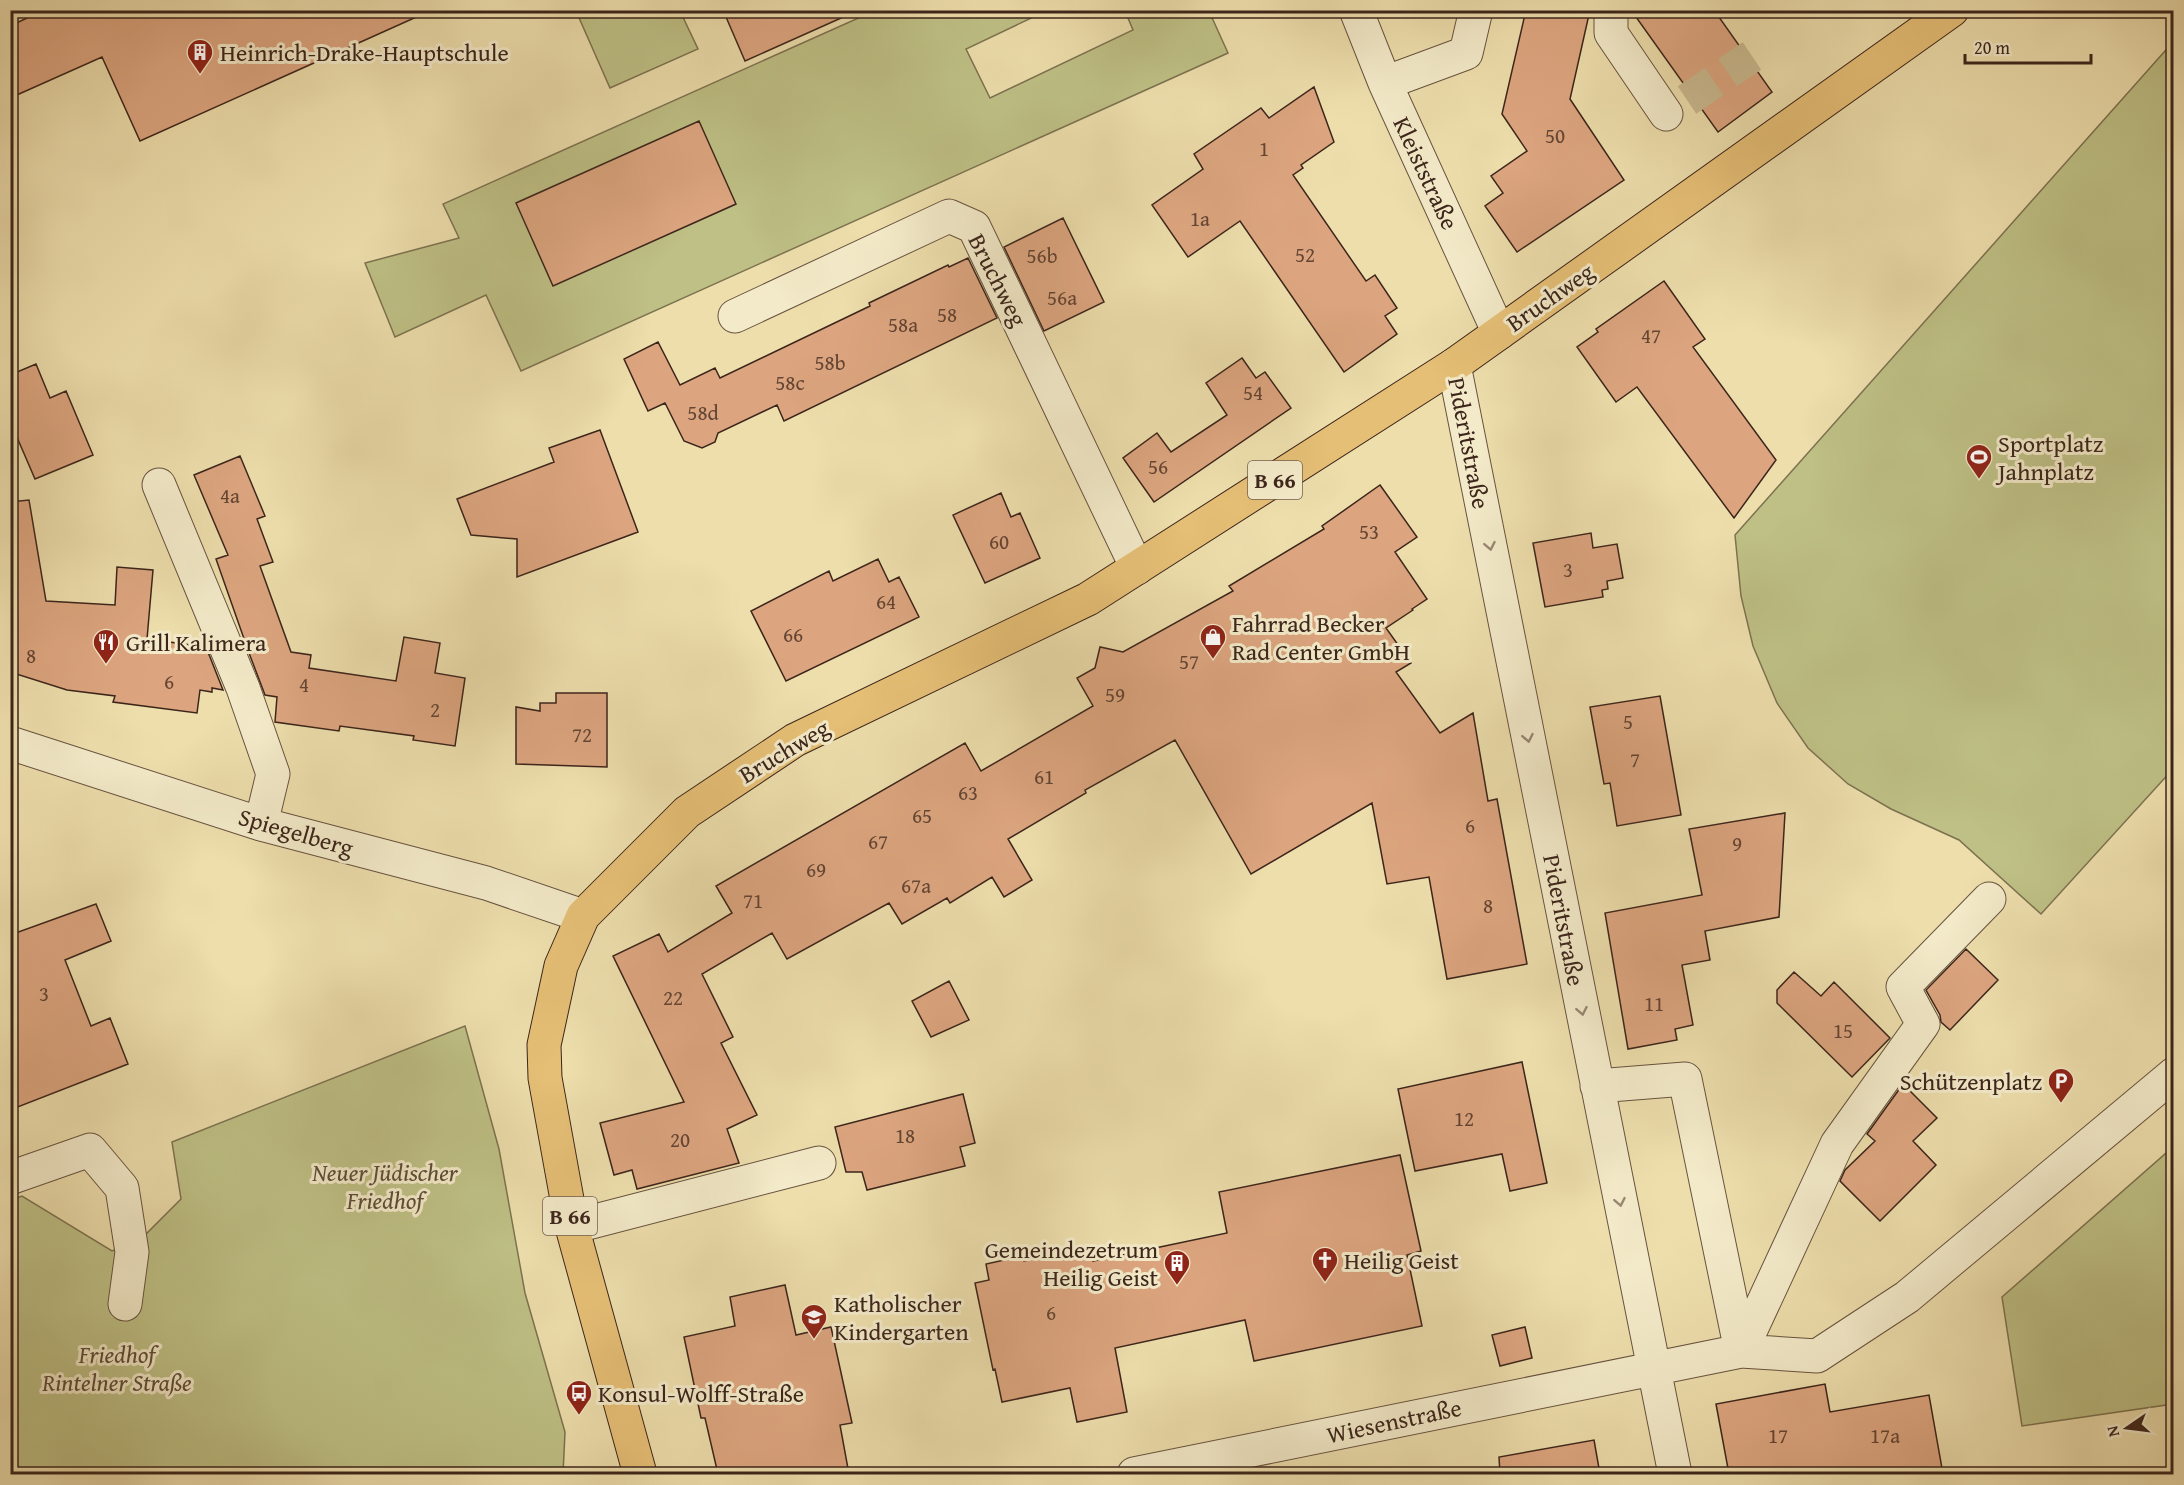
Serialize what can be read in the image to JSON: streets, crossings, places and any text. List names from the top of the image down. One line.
{"streets":{"main road":["Bruchweg","B 66"],"street":["Kleiststraße","Pideritstraße","Spiegelberg","Wiesenstraße"]},"crossings":[["Kleiststraße","Bruchweg"],["Bruchweg","Pideritstraße"],["Bruchweg","B 66"],["Bruchweg","Spiegelberg"],["Pideritstraße","Wiesenstraße"]],"one_way":["Pideritstraße"],"parks":["Neuer Jüdischer Friedhof","Friedhof Rintelner Straße"],"places":{"building":["Heinrich-Drake-Hauptschule","Gemeindezetrum Heilig Geist"],"sports":["Sportplatz Jahnplatz"],"shop":["Fahrrad Becker Rad Center GmbH"],"restaurant":["Grill Kalimera"],"parking":["Schützenplatz"],"church":["Heilig Geist"],"school or university":["Katholischer Kindergarten"],"bus stop":["Konsul-Wolff-Straße"]},"house_numbers":["50","1","1a","52","56b","56a","58","58a","47","58b","58c","54","58d","56","4a","53","60","3","64","66","8","57","6","4","59","2","5","72","7","61","63","65","6","67","9","69","67a","71","8","3","22","11","15","12","18","20","6","17","17a"],"scale_bar":"20 m","north":"left"}
